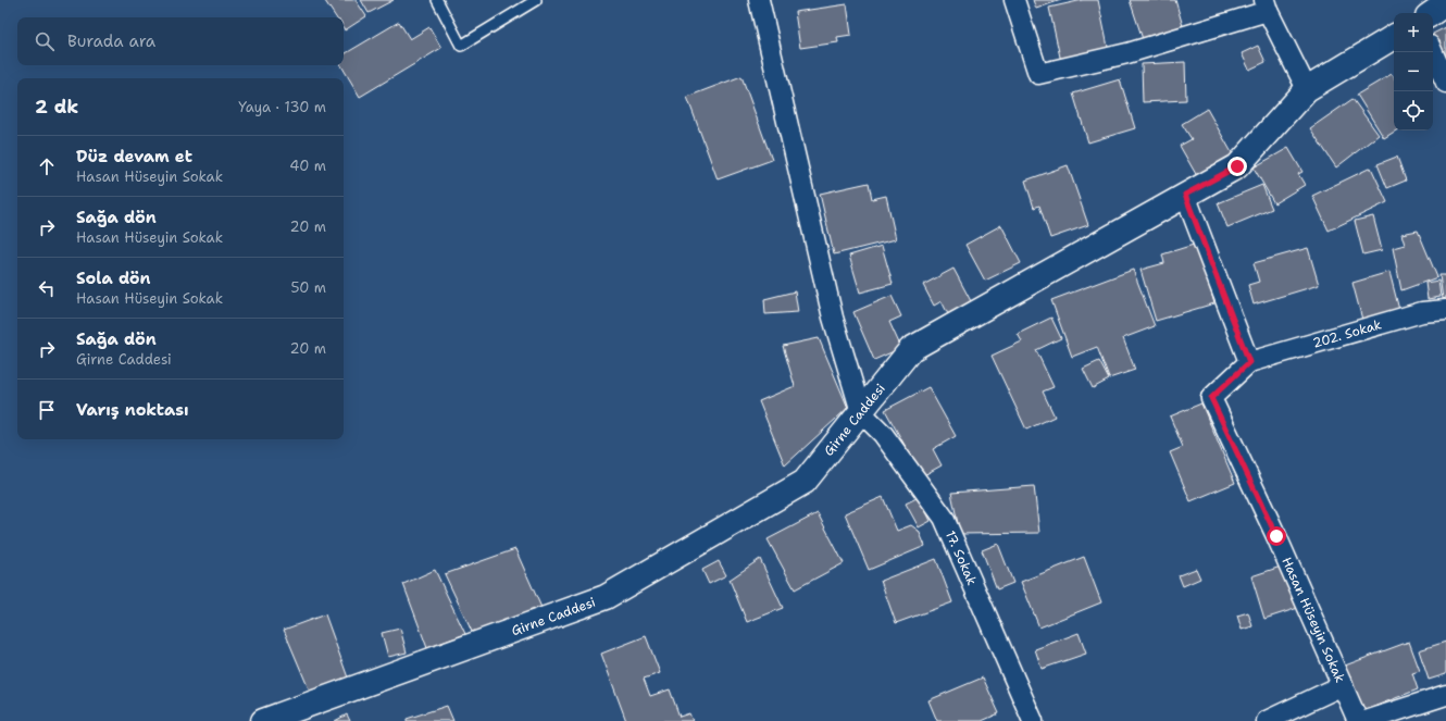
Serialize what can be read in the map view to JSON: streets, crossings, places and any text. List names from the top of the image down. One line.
{"streets":{"street":["202. Sokak","Girne Caddesi","17. Sokak","Hasan Hüseyin Sokak"]},"crossings":[["202. Sokak","Hasan Hüseyin Sokak"],["Girne Caddesi","17. Sokak"]],"page":{"map_buttons":["+","−"],"search":"Burada ara","heading":["2 dk","Yaya · 130 m"],"list":[["Düz devam et","Hasan Hüseyin Sokak","40 m"],["Sağa dön","Hasan Hüseyin Sokak","20 m"],["Sola dön","Hasan Hüseyin Sokak","50 m"],["Sağa dön","Girne Caddesi","20 m"],"Varış noktası"]}}
